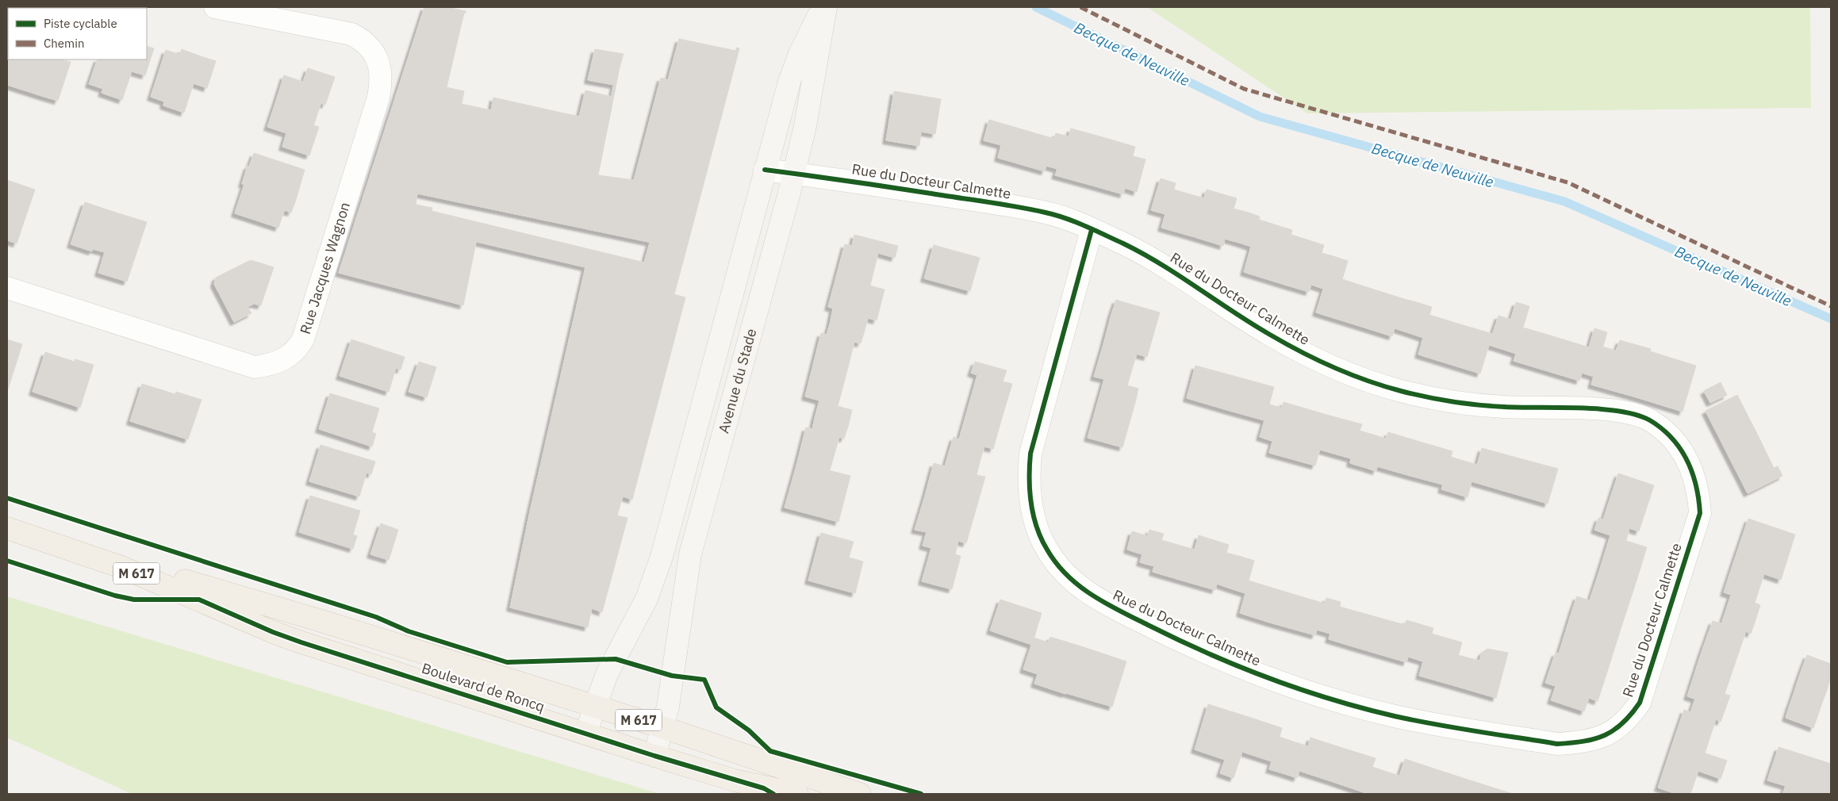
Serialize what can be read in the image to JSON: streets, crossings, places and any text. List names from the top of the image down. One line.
{"streets":{"main road":["Avenue du Stade","M 617","Boulevard de Roncq"],"street":["Rue du Docteur Calmette","Rue Jacques Wagnon"]},"crossings":[["Rue du Docteur Calmette","Avenue du Stade"],["Avenue du Stade","Boulevard de Roncq"]],"water":["Becque de Neuville"],"legend":["Piste cyclable","Chemin"]}
